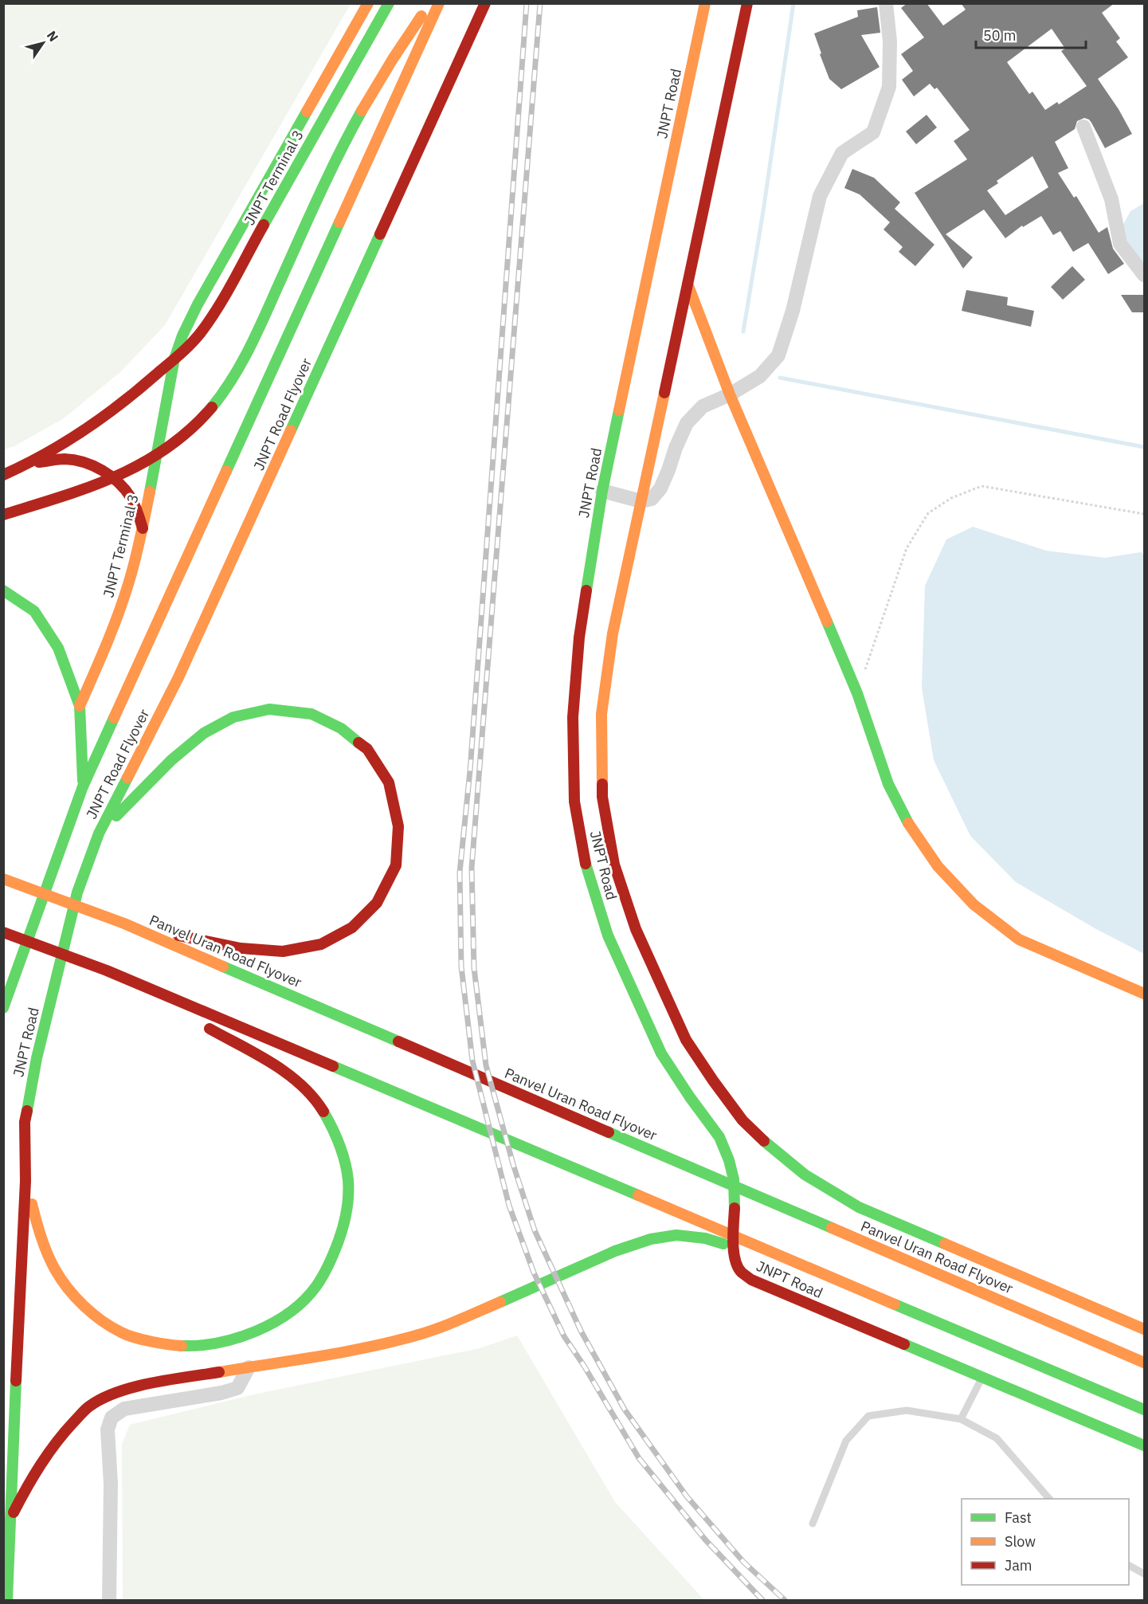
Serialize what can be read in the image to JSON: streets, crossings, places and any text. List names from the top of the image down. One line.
{"streets":{"main road":["JNPT Road","JNPT Terminal 3","JNPT Road Flyover","Panvel Uran Road Flyover"]},"crossings":[["JNPT Road","JNPT Road Flyover"]],"legend":["Fast","Slow","Jam"],"scale_bar":"50 m","north":"top right"}
